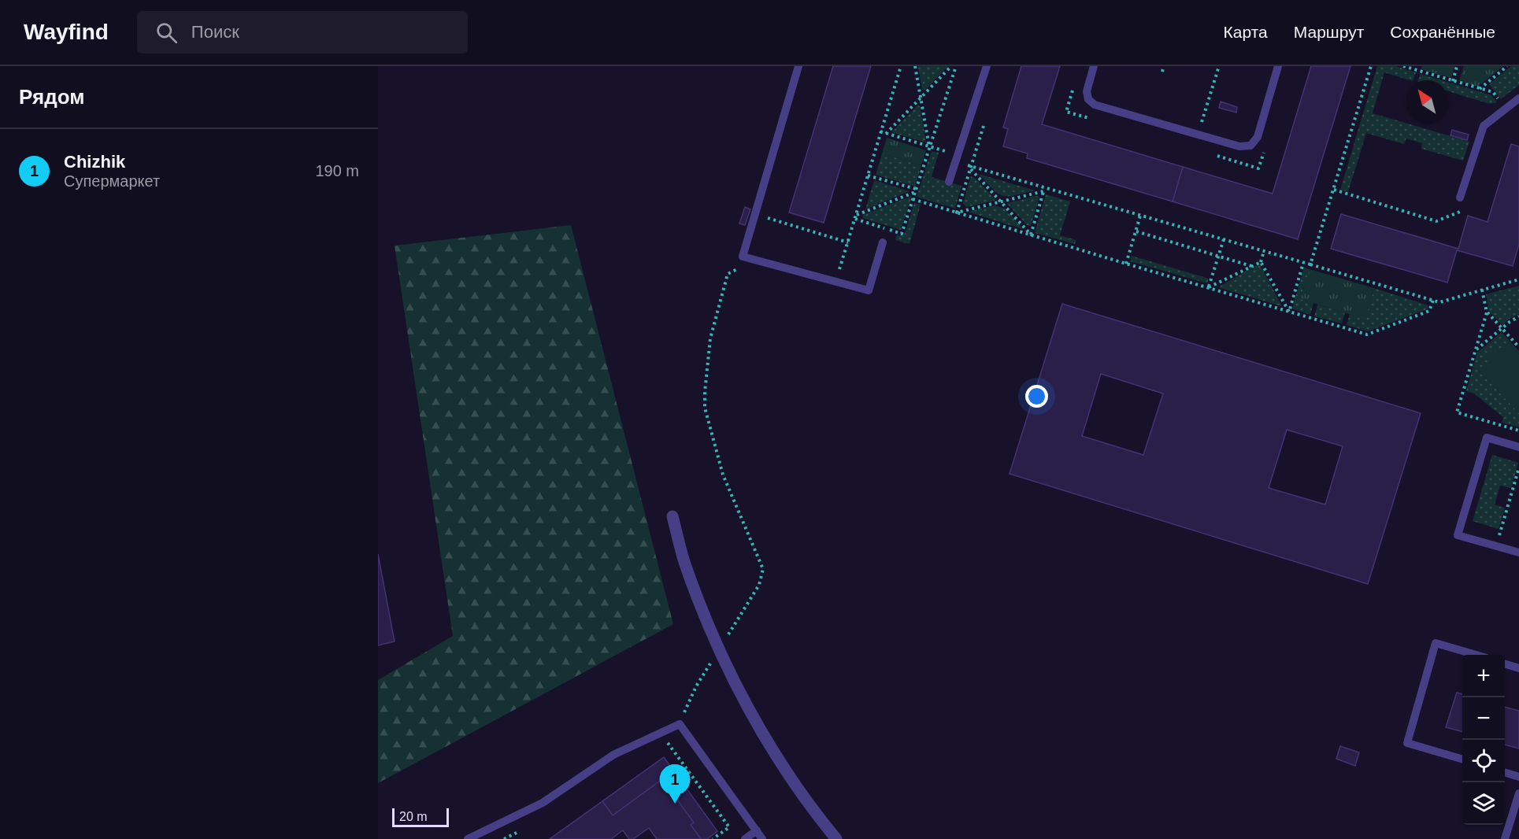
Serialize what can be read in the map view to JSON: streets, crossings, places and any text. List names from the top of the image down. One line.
{"scale_bar":"20 m","north":"top left","page":{"header":"Wayfind","search":"Поиск","nav":["Карта","Маршрут","Сохранённые"],"heading":"Рядом","list":[{"mark":"1","name":"Chizhik","note":"Супермаркет","value":"190 m"}],"map_buttons":["+","−"],"pins":"1","scale":"20 m"}}
